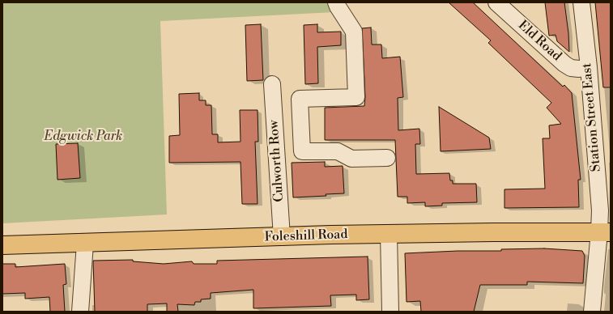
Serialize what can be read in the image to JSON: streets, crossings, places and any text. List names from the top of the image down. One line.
{"streets":{"main road":["Foleshill Road"],"street":["Eld Road","Station Street East","Culworth Row"]},"crossings":[["Eld Road","Station Street East"],["Station Street East","Foleshill Road"],["Culworth Row","Foleshill Road"]],"parks":["Edgwick Park"]}
